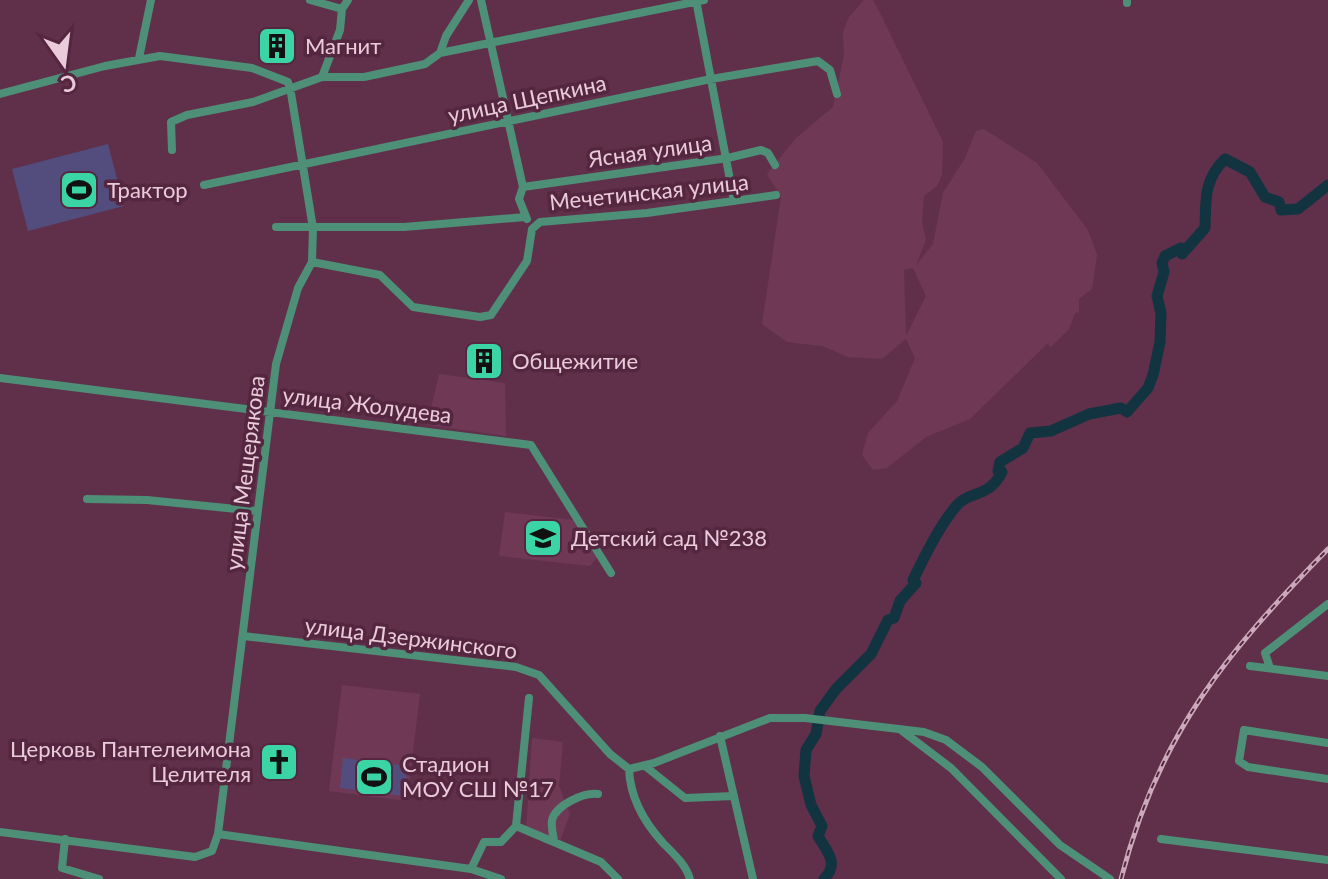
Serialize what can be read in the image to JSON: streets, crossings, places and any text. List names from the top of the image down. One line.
{"streets":{"street":["улица Щепкина","Ясная улица","Мечетинская улица","улица Жолудева","улица Мещерякова","улица Дзержинского"]},"crossings":[["улица Щепкина","улица Мещерякова"],["Мечетинская улица","улица Мещерякова"],["улица Жолудева","улица Мещерякова"],["улица Мещерякова","улица Дзержинского"]],"places":{"building":["Магнит","Общежитие"],"sports":["Трактор","Стадион МОУ СШ №17"],"school or university":["Детский сад №238"],"church":["Церковь Пантелеимона Целителя"]},"north":"bottom"}
